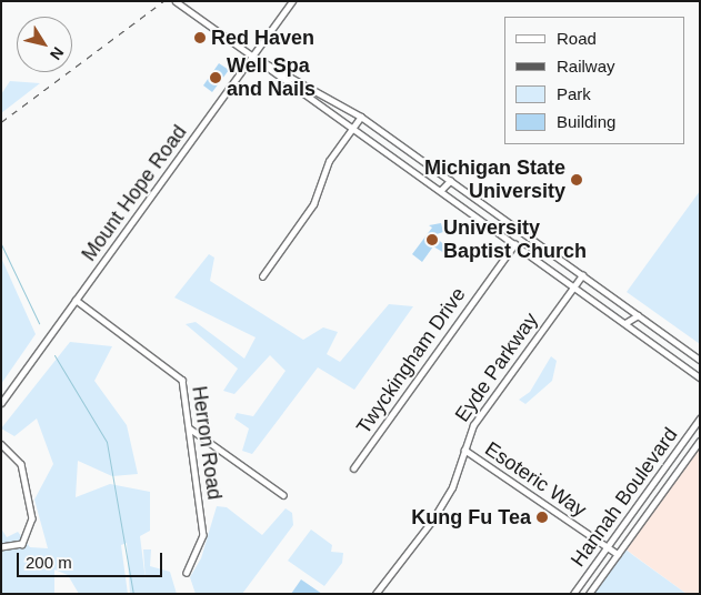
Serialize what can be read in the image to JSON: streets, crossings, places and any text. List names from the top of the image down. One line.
{"streets":{"street":["Mount Hope Road","Twyckingham Drive","Eyde Parkway","Herron Road","Esoteric Way","Hannah Boulevard"]},"crossings":[["Mount Hope Road","Herron Road"],["Eyde Parkway","Esoteric Way"],["Esoteric Way","Hannah Boulevard"]],"places":["Red Haven","Well Spa and Nails","Michigan State University","University Baptist Church","Kung Fu Tea"],"legend":["Road","Railway","Park","Building"],"scale_bar":"200 m","north":"bottom right"}
